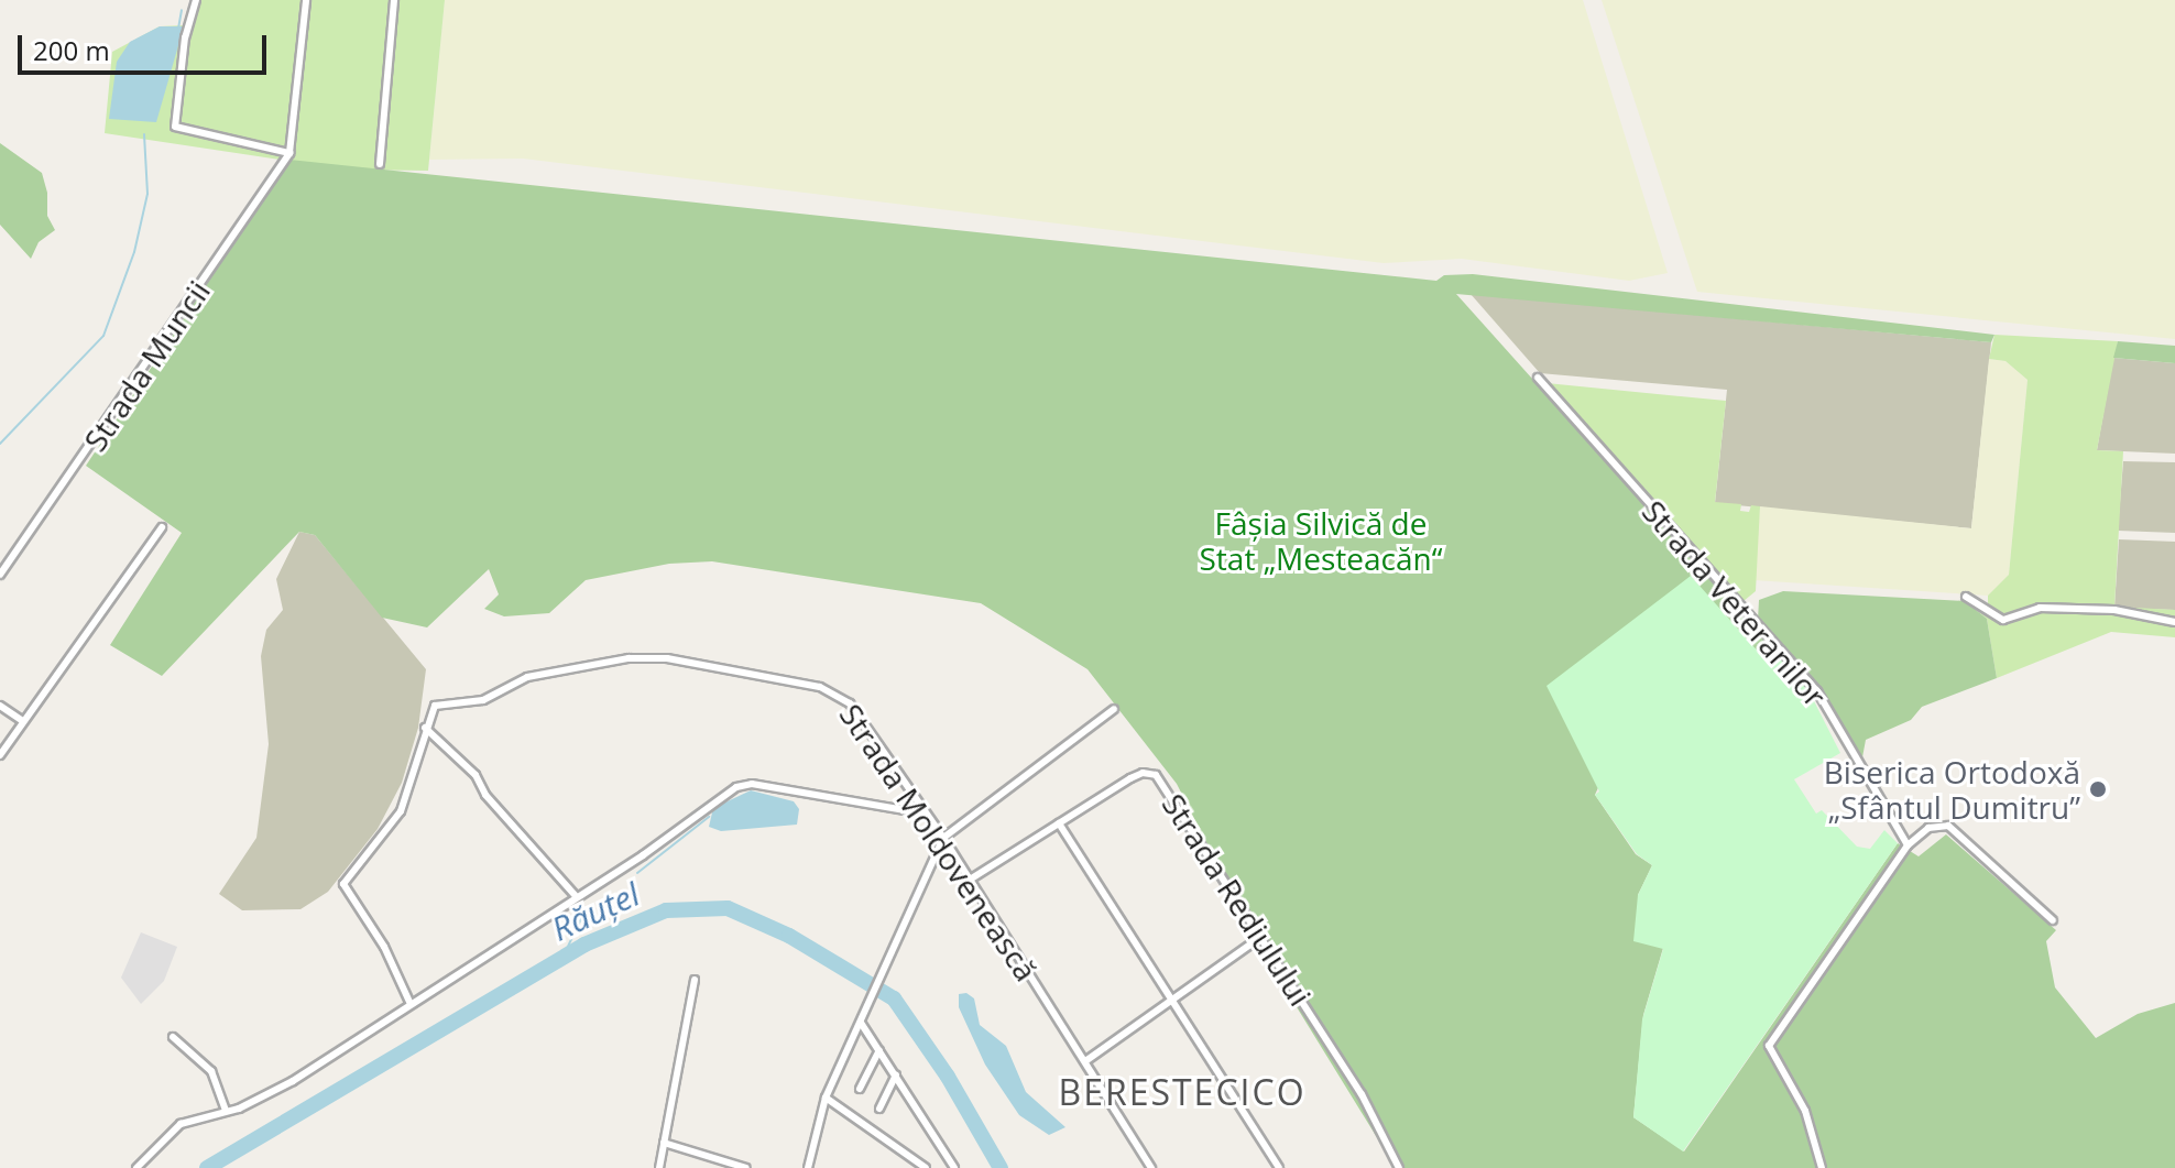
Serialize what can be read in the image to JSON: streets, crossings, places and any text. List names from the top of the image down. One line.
{"streets":{"street":["Strada Muncii","Strada Veteranilor","Strada Moldovenească","Strada Rediulului"]},"crossings":[["Strada Moldovenească","Strada Rediulului"]],"districts":["BERESTECICO"],"water":["Răuțel"],"parks":["Fâșia Silvică de Stat „Mesteacăn“"],"places":["Biserica Ortodoxă „Sfântul Dumitru”"],"scale_bar":"200 m"}
